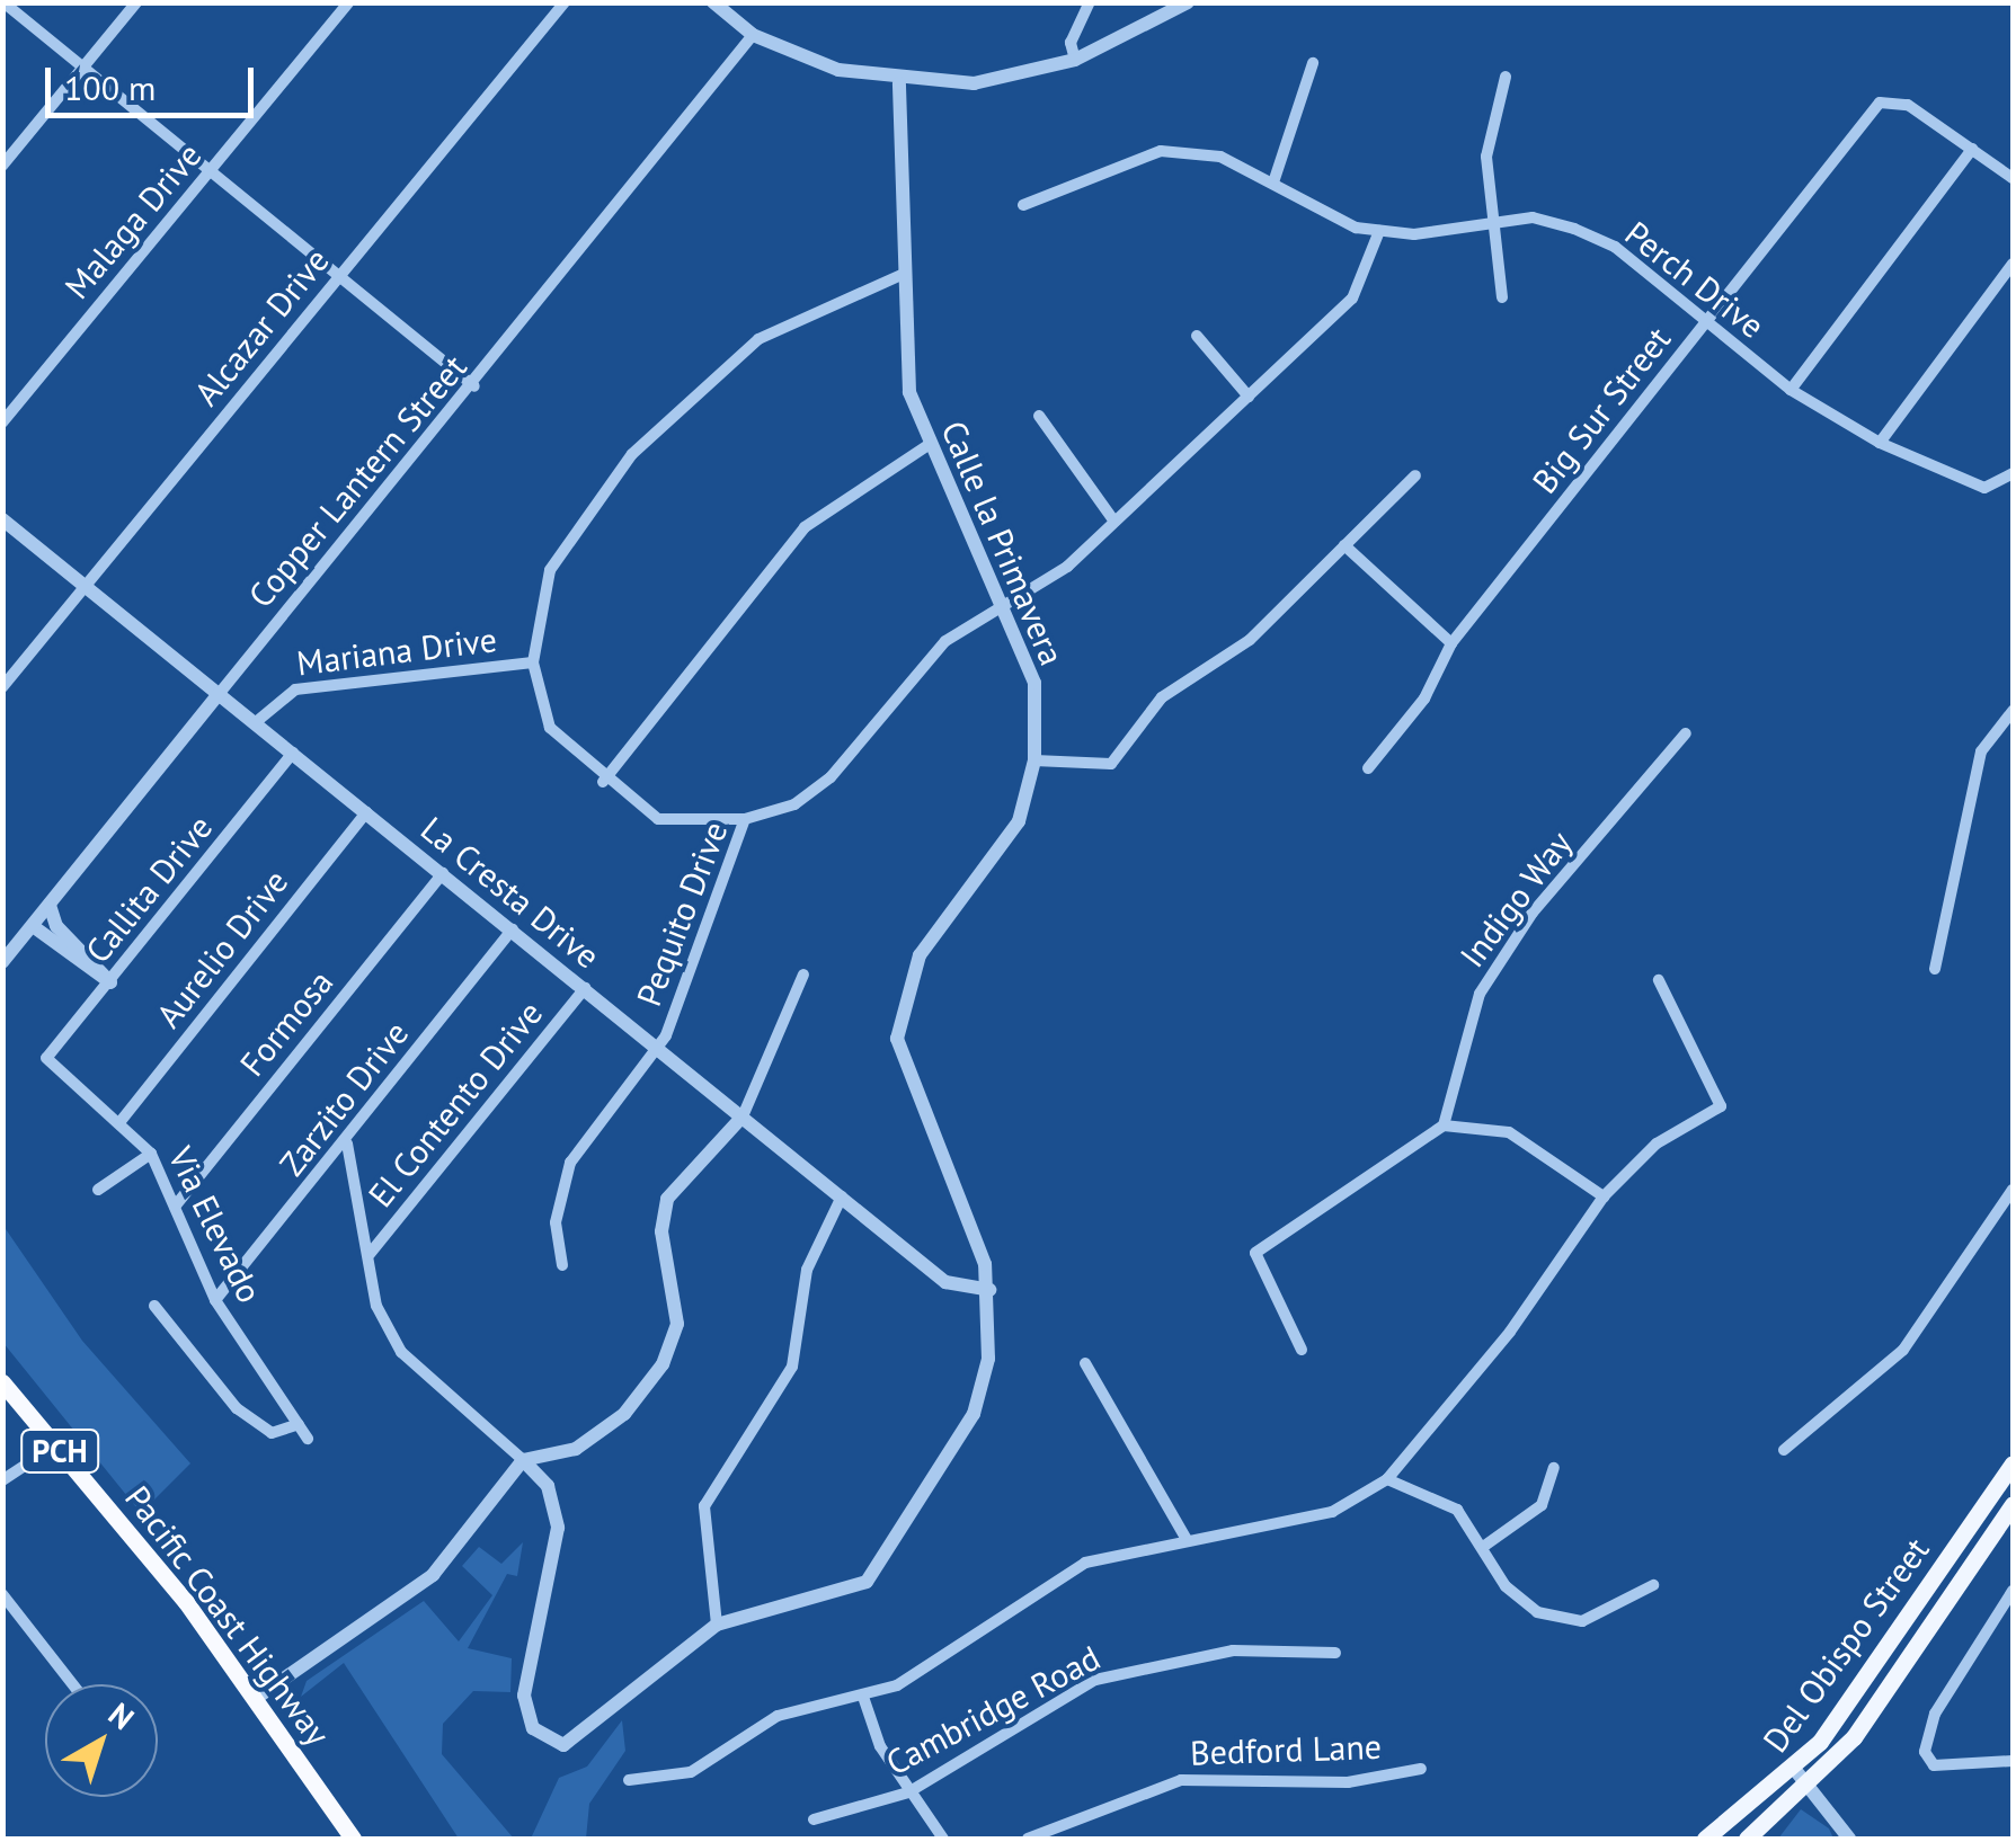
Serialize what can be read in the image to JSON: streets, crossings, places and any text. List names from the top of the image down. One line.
{"streets":{"highway":["PCH","Pacific Coast Highway"],"main road":["Del Obispo Street"],"street":["Malaga Drive","Perch Drive","Alcazar Drive","Big Sur Street","Copper Lantern Street","Calle la Primavera","Mariana Drive","Callita Drive","La Cresta Drive","Indigo Way","Pequito Drive","Aurelio Drive","Formosa","Zarzito Drive","El Contento Drive","Via Elevado","Cambridge Road","Bedford Lane"]},"crossings":[["Perch Drive","Big Sur Street"],["Perch Drive","Pequito Drive"],["Alcazar Drive","La Cresta Drive"],["Copper Lantern Street","La Cresta Drive"],["Calle la Primavera","Mariana Drive"],["Calle la Primavera","La Cresta Drive"],["Calle la Primavera","Pequito Drive"],["Mariana Drive","La Cresta Drive"],["Callita Drive","La Cresta Drive"],["Callita Drive","Via Elevado"],["La Cresta Drive","Pequito Drive"],["La Cresta Drive","Aurelio Drive"],["La Cresta Drive","Formosa"],["La Cresta Drive","Zarzito Drive"],["La Cresta Drive","El Contento Drive"],["Aurelio Drive","Via Elevado"],["Formosa","Via Elevado"],["Zarzito Drive","Via Elevado"]],"scale_bar":"100 m","north":"top right"}
